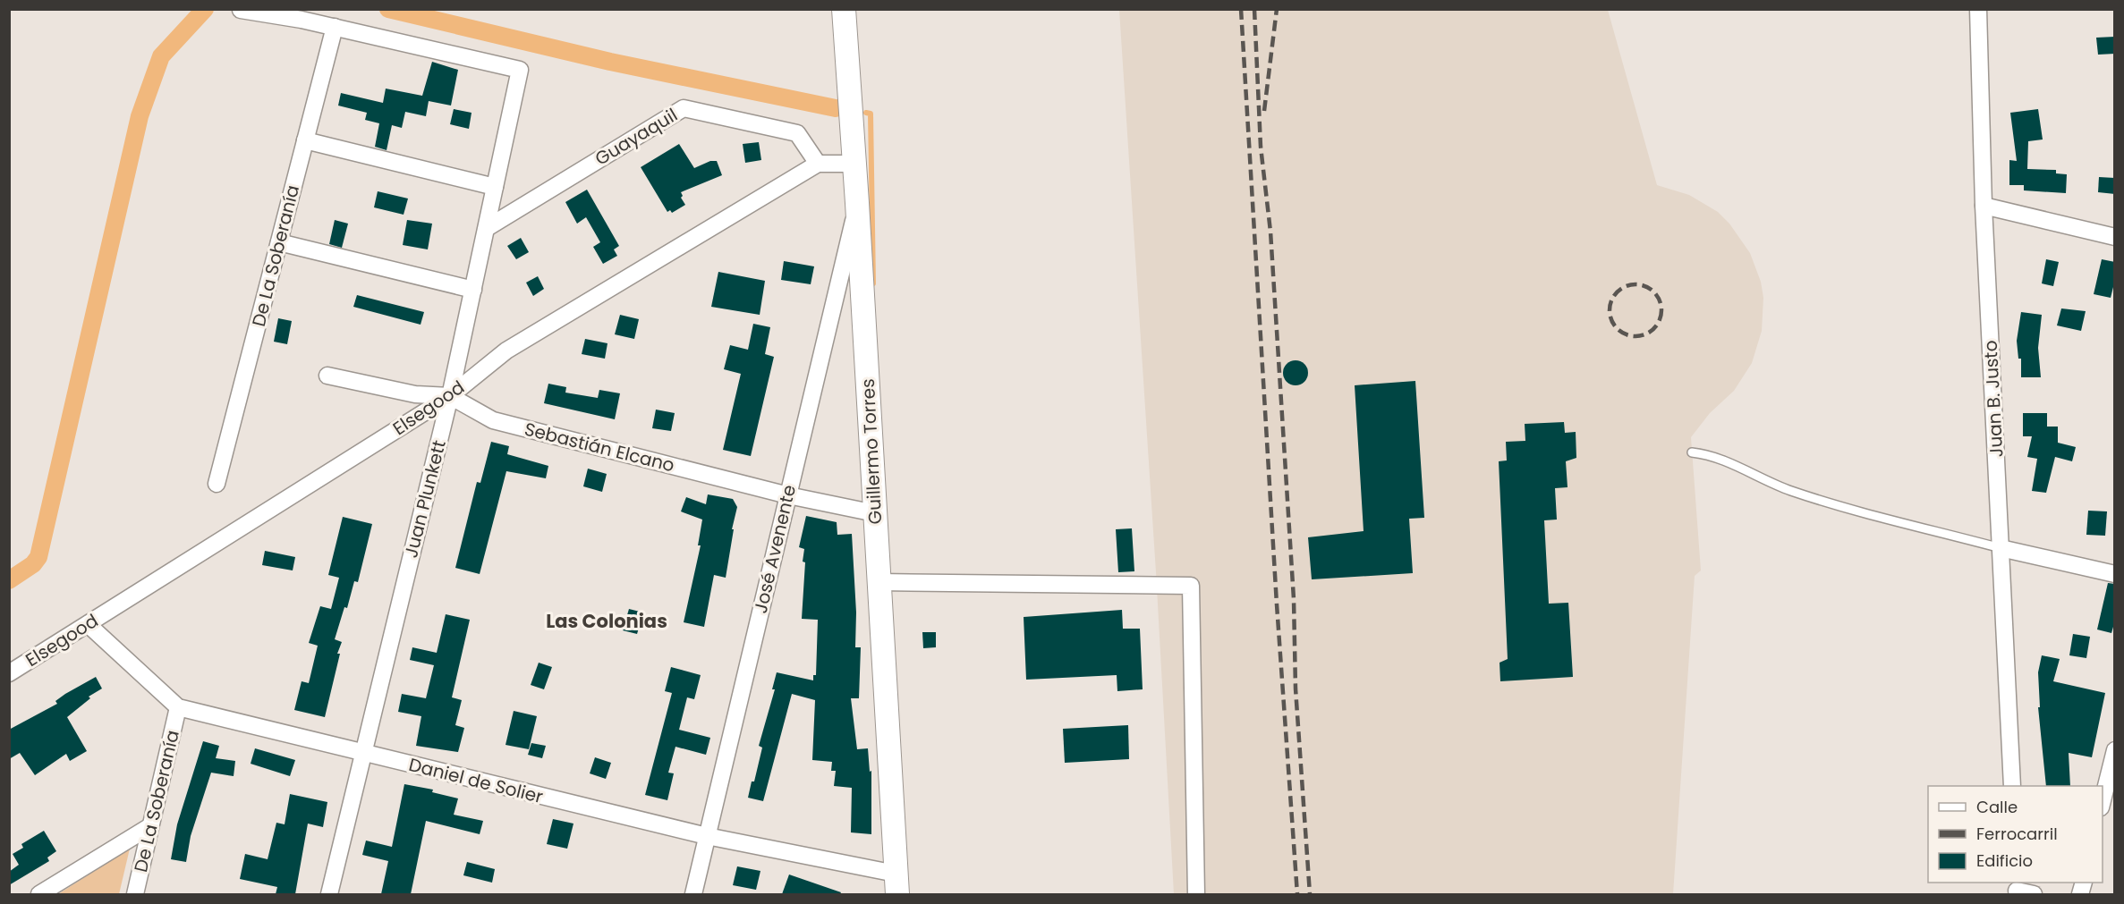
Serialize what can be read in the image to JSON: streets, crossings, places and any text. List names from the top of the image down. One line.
{"streets":{"main road":["Guillermo Torres"],"street":["Guayaquil","De La Soberanía","Juan B. Justo","Elsegood","Sebastián Elcano","Juan Plunkett","José Avenente","Daniel de Solier"]},"crossings":[["Guayaquil","Elsegood"],["Guayaquil","Juan Plunkett"],["De La Soberanía","Juan Plunkett"],["De La Soberanía","Daniel de Solier"],["Elsegood","Sebastián Elcano"],["Elsegood","Juan Plunkett"],["Elsegood","Daniel de Solier"],["Sebastián Elcano","Guillermo Torres"],["Sebastián Elcano","Juan Plunkett"],["Sebastián Elcano","José Avenente"],["Guillermo Torres","José Avenente"],["Guillermo Torres","Daniel de Solier"],["Juan Plunkett","Daniel de Solier"],["José Avenente","Daniel de Solier"]],"districts":["Las Colonias"],"legend":["Calle","Ferrocarril","Edificio"]}
